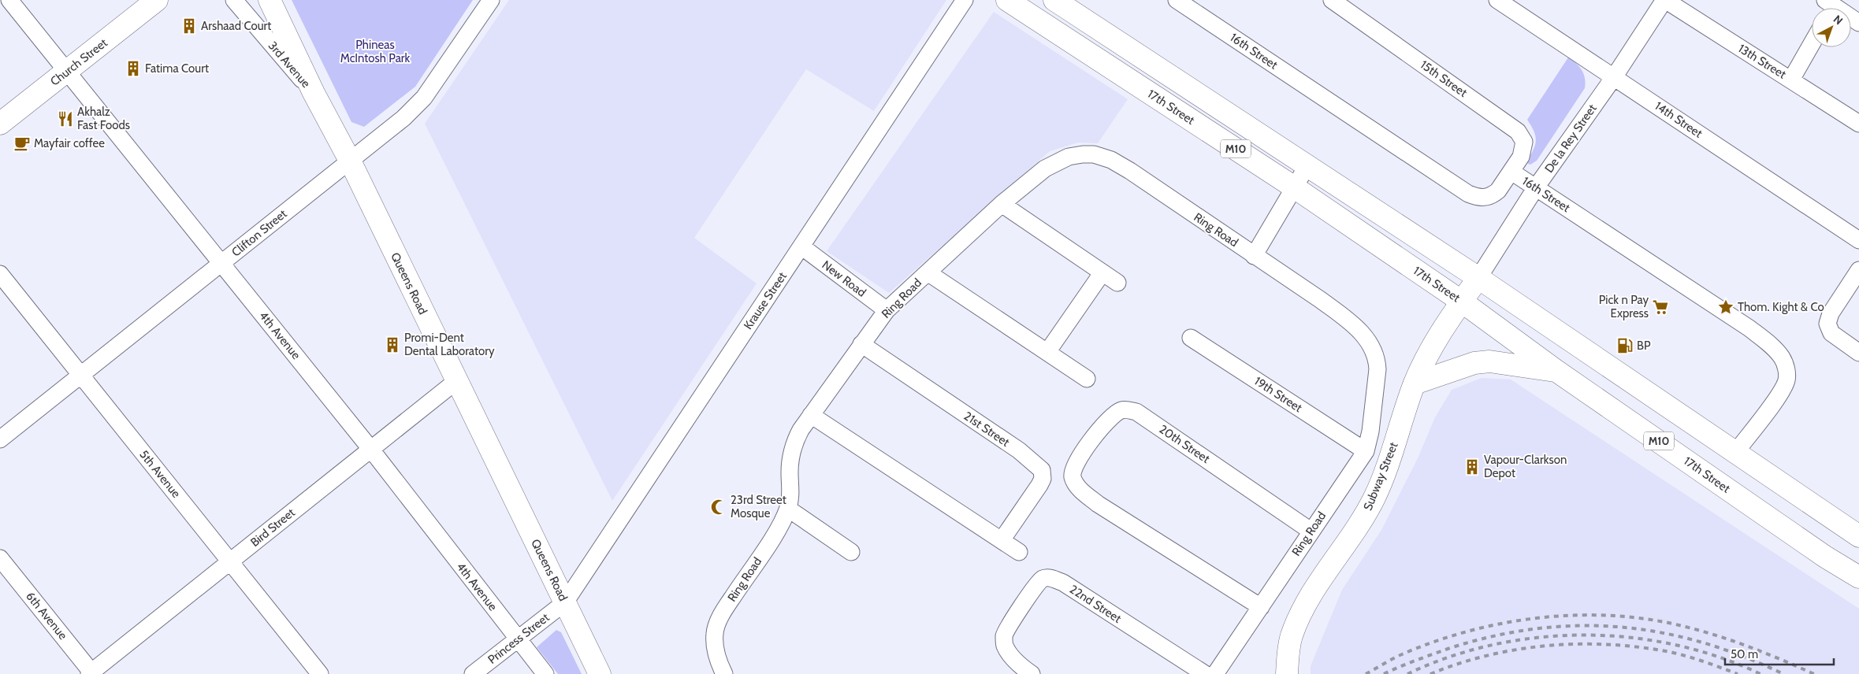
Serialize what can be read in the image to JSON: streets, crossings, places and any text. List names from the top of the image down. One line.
{"streets":{"main road":["Church Street","17th Street","M10","Queens Road","Subway Street"],"street":["16th Street","13th Street","3rd Avenue","15th Street","14th Street","De la Rey Street","Ring Road","Clifton Street","New Road","Krause Street","4th Avenue","19th Street","21st Street","20th Street","5th Avenue","Bird Street","22nd Street","6th Avenue","Princess Street"]},"crossings":[["16th Street","15th Street"],["16th Street","De la Rey Street"],["16th Street","M10"],["13th Street","De la Rey Street"],["Church Street","4th Avenue"],["3rd Avenue","Queens Road"],["17th Street","Subway Street"],["14th Street","De la Rey Street"],["De la Rey Street","M10"],["De la Rey Street","Subway Street"],["M10","Subway Street"],["Ring Road","New Road"],["Ring Road","19th Street"],["Ring Road","21st Street"],["Ring Road","20th Street"],["Clifton Street","Queens Road"],["Clifton Street","4th Avenue"],["Clifton Street","5th Avenue"],["New Road","Krause Street"],["Queens Road","Krause Street"],["Queens Road","Bird Street"],["Queens Road","Princess Street"],["Krause Street","Princess Street"],["4th Avenue","Bird Street"],["4th Avenue","Princess Street"],["5th Avenue","Bird Street"],["Bird Street","6th Avenue"]],"parks":["Phineas McIntosh Park"],"places":{"building":["Arshaad Court","Fatima Court","Promi-Dent Dental Laboratory","Vapour-Clarkson Depot"],"restaurant":["Akhalz Fast Foods"],"cafe":["Mayfair coffee"],"supermarket":["Pick n Pay Express"],"place":["Thom. Kight & Co"],"fuel station":["BP"],"mosque":["23rd Street Mosque"]},"scale_bar":"50 m","north":"top right"}
